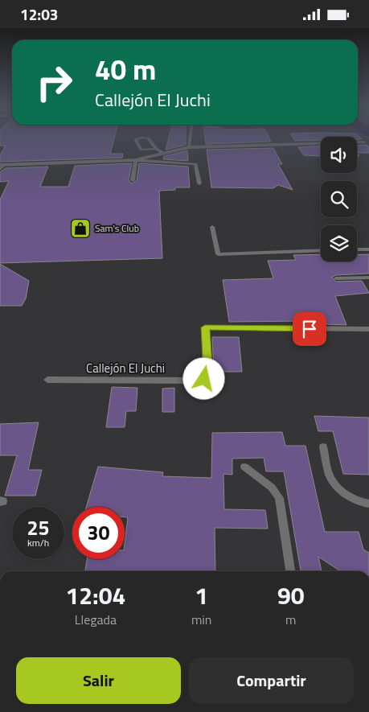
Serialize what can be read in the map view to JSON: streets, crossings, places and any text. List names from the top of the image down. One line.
{"streets":{"street":["Callejón El Juchi"]},"places":{"shop":["Sam's Club"]},"page":{"status":"12:03","turn":["40 m","Callejón El Juchi"],"speed":"25 km/h","limit":"30","eta":["12:04","Llegada","1","min","90","m"],"buttons":["Salir","Compartir"]}}
